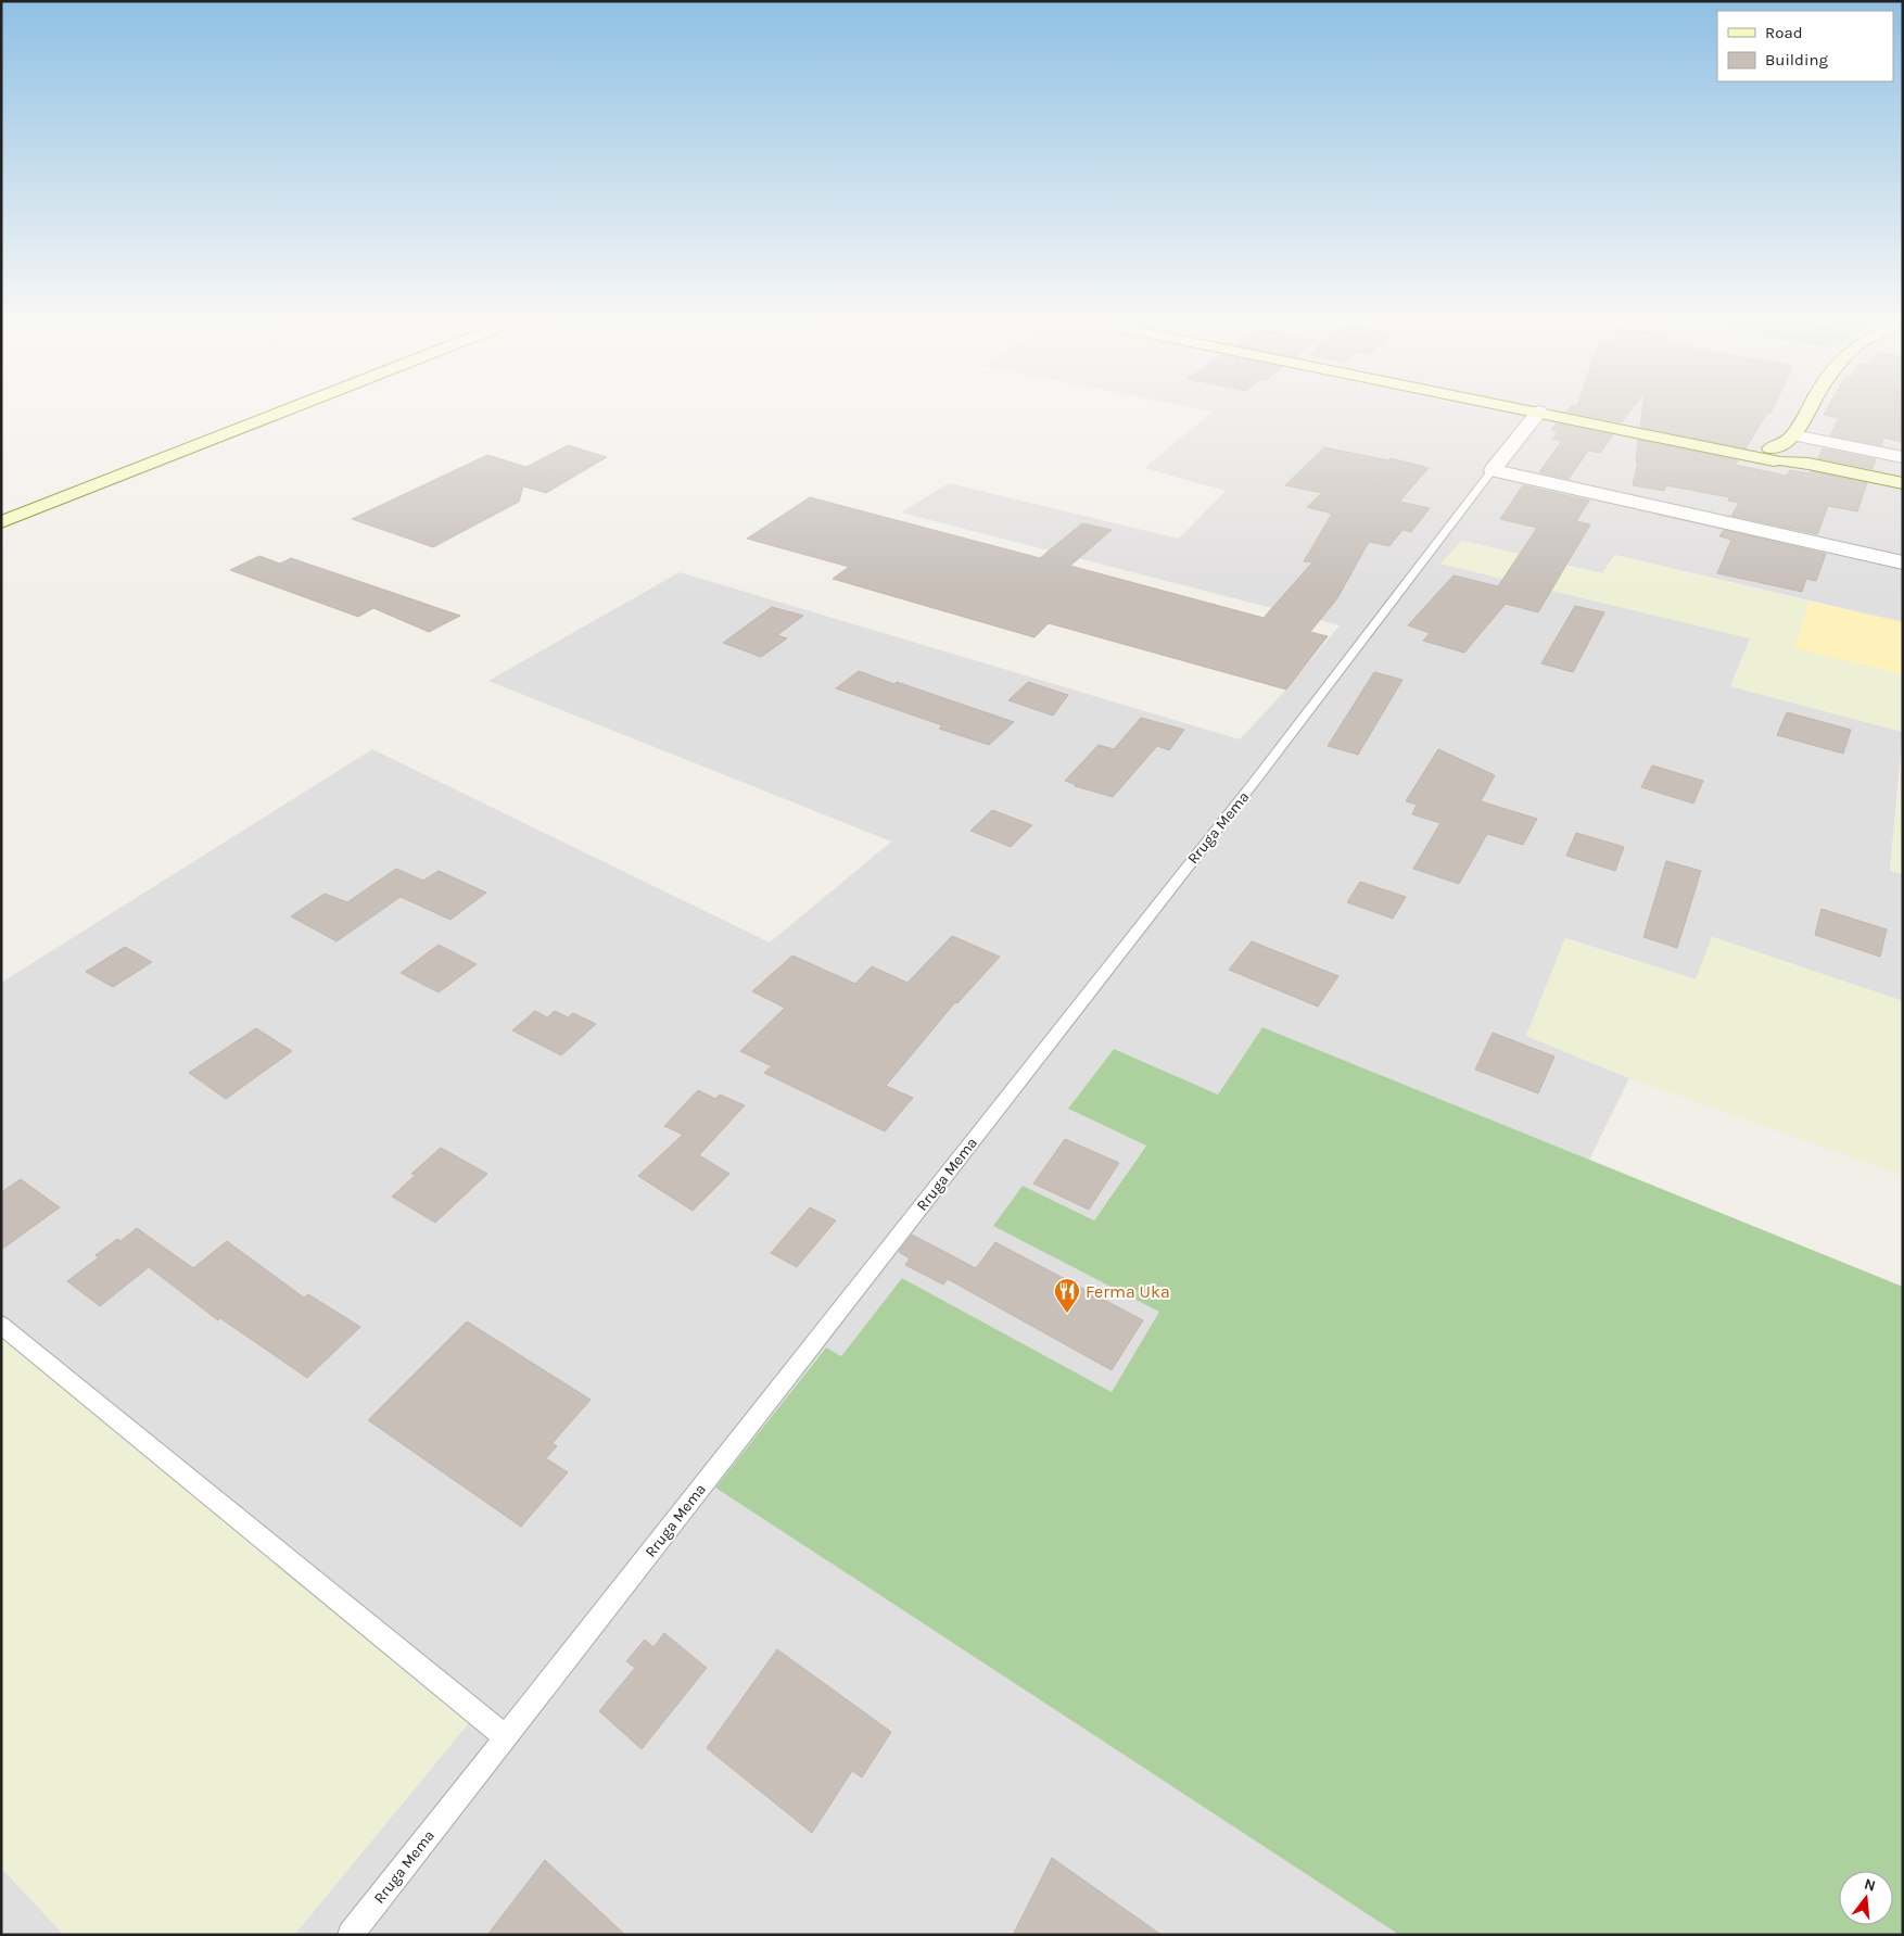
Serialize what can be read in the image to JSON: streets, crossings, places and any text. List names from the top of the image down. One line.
{"streets":{"street":["Rruga Mema"]},"places":{"restaurant":["Ferma Uka"]},"legend":["Road","Building"],"north":"top"}
